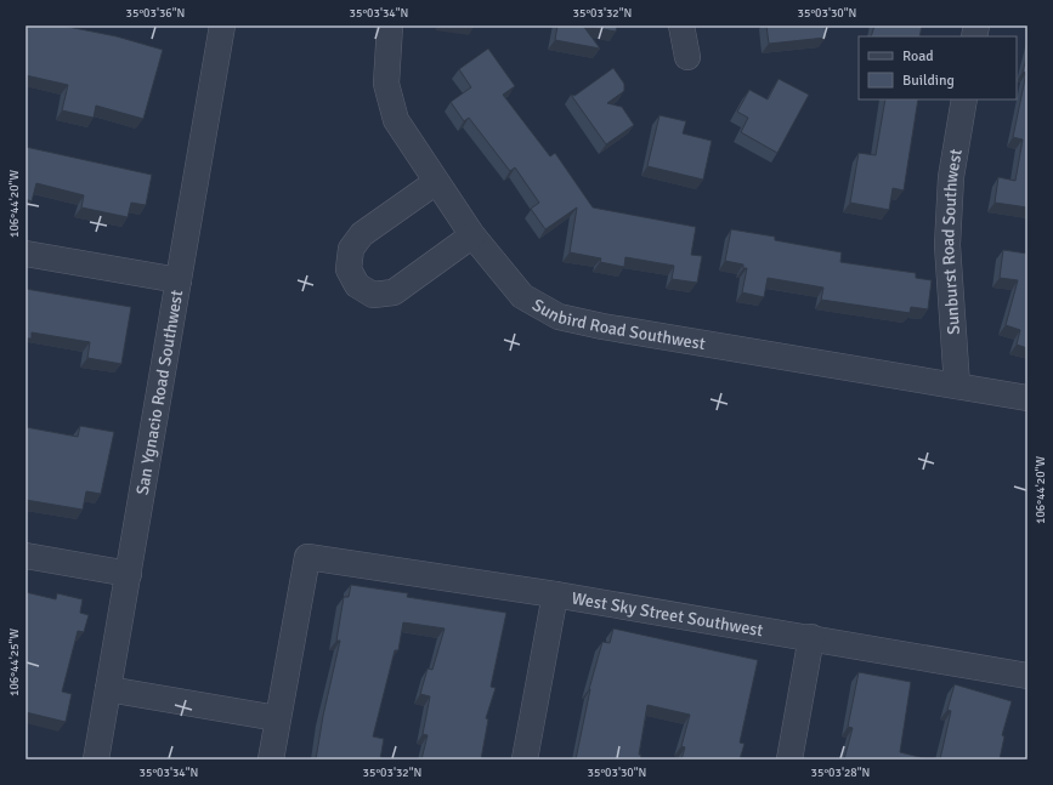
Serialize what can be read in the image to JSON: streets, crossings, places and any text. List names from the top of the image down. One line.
{"streets":{"street":["Sunburst Road Southwest","Sunbird Road Southwest","San Ygnacio Road Southwest","West Sky Street Southwest"]},"crossings":[["Sunburst Road Southwest","Sunbird Road Southwest"]],"legend":["Road","Building"],"coordinates":["35°03'36\"N","35°03'34\"N","35°03'32\"N","35°03'30\"N","106°44'20\"W","106°44'25\"W","35°03'28\"N"]}
